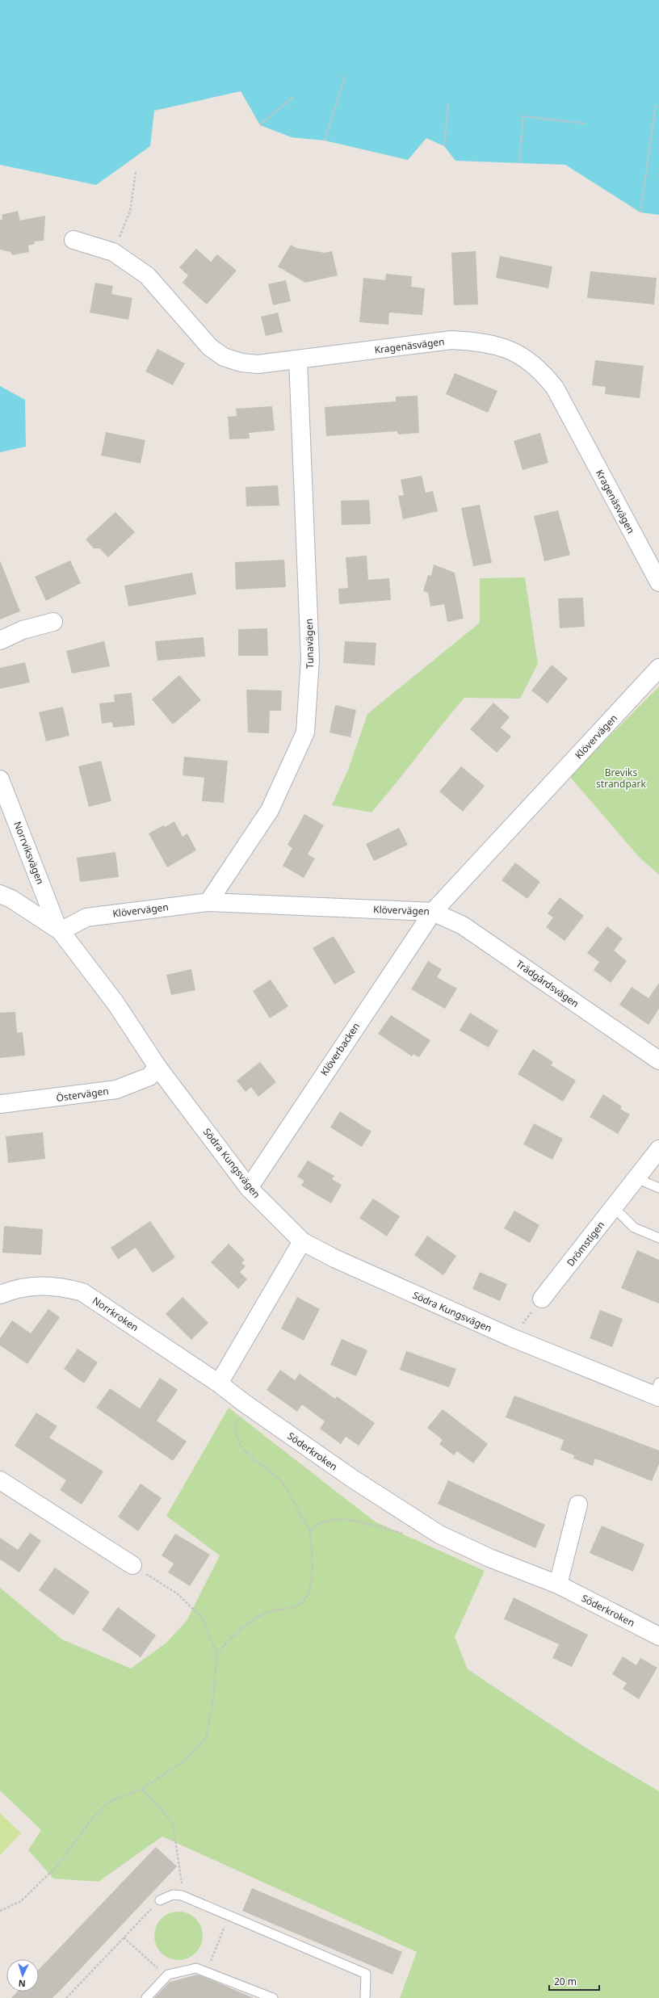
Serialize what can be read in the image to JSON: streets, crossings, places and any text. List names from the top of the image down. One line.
{"streets":{"street":["Kragenäsvägen","Tunavägen","Klövervägen","Norrviksvägen","Trädgårdsvägen","Klöverbacken","Östervägen","Södra Kungsvägen","Drömstigen","Norrkroken","Söderkroken"]},"crossings":[["Kragenäsvägen","Tunavägen"],["Tunavägen","Klövervägen"],["Klövervägen","Norrviksvägen"],["Klövervägen","Trädgårdsvägen"],["Klövervägen","Klöverbacken"],["Klövervägen","Södra Kungsvägen"],["Norrviksvägen","Södra Kungsvägen"],["Trädgårdsvägen","Klöverbacken"],["Klöverbacken","Södra Kungsvägen"],["Östervägen","Södra Kungsvägen"],["Norrkroken","Söderkroken"]],"parks":["Breviks strandpark"],"scale_bar":"20 m","north":"bottom"}
